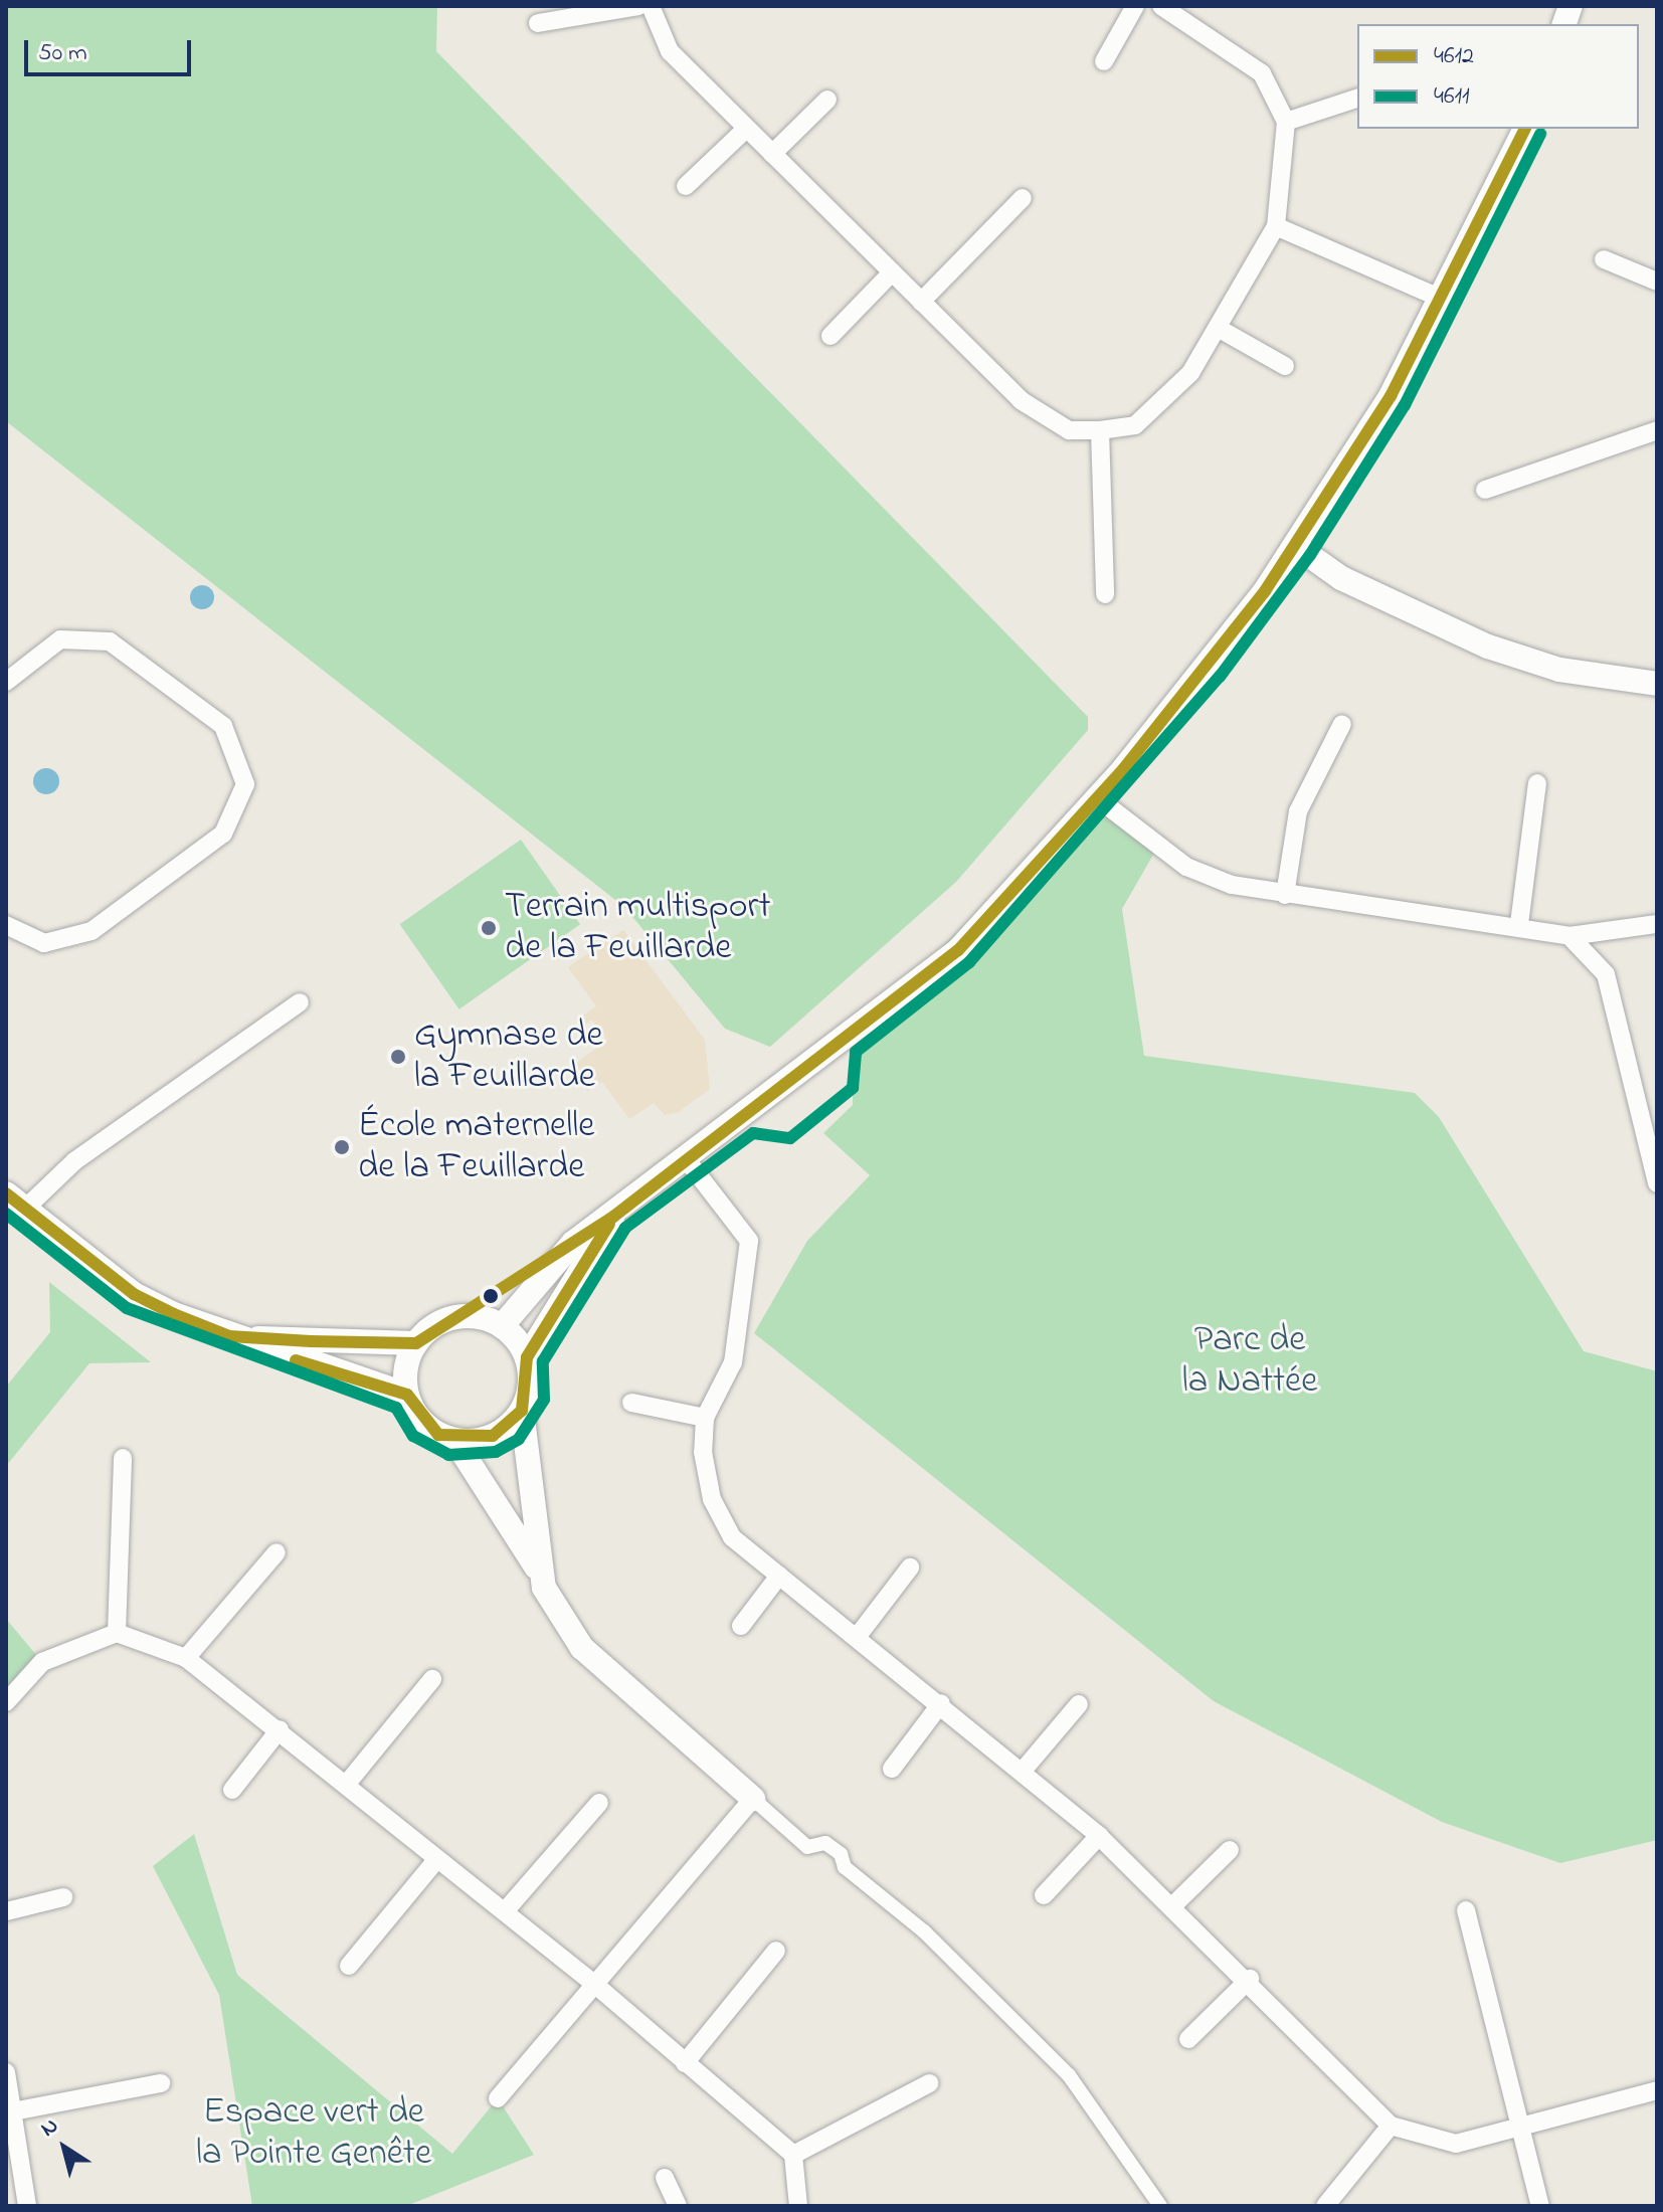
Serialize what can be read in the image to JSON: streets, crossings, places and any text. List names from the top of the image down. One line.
{"parks":["Parc de la Nattée","Espace vert de la Pointe Genête"],"places":["Terrain multisport de la Feuillarde","Gymnase de la Feuillarde","École maternelle de la Feuillarde"],"lines":["transit line 4612","transit line 4611"],"legend":["4612","4611"],"scale_bar":"50 m","north":"top left"}
